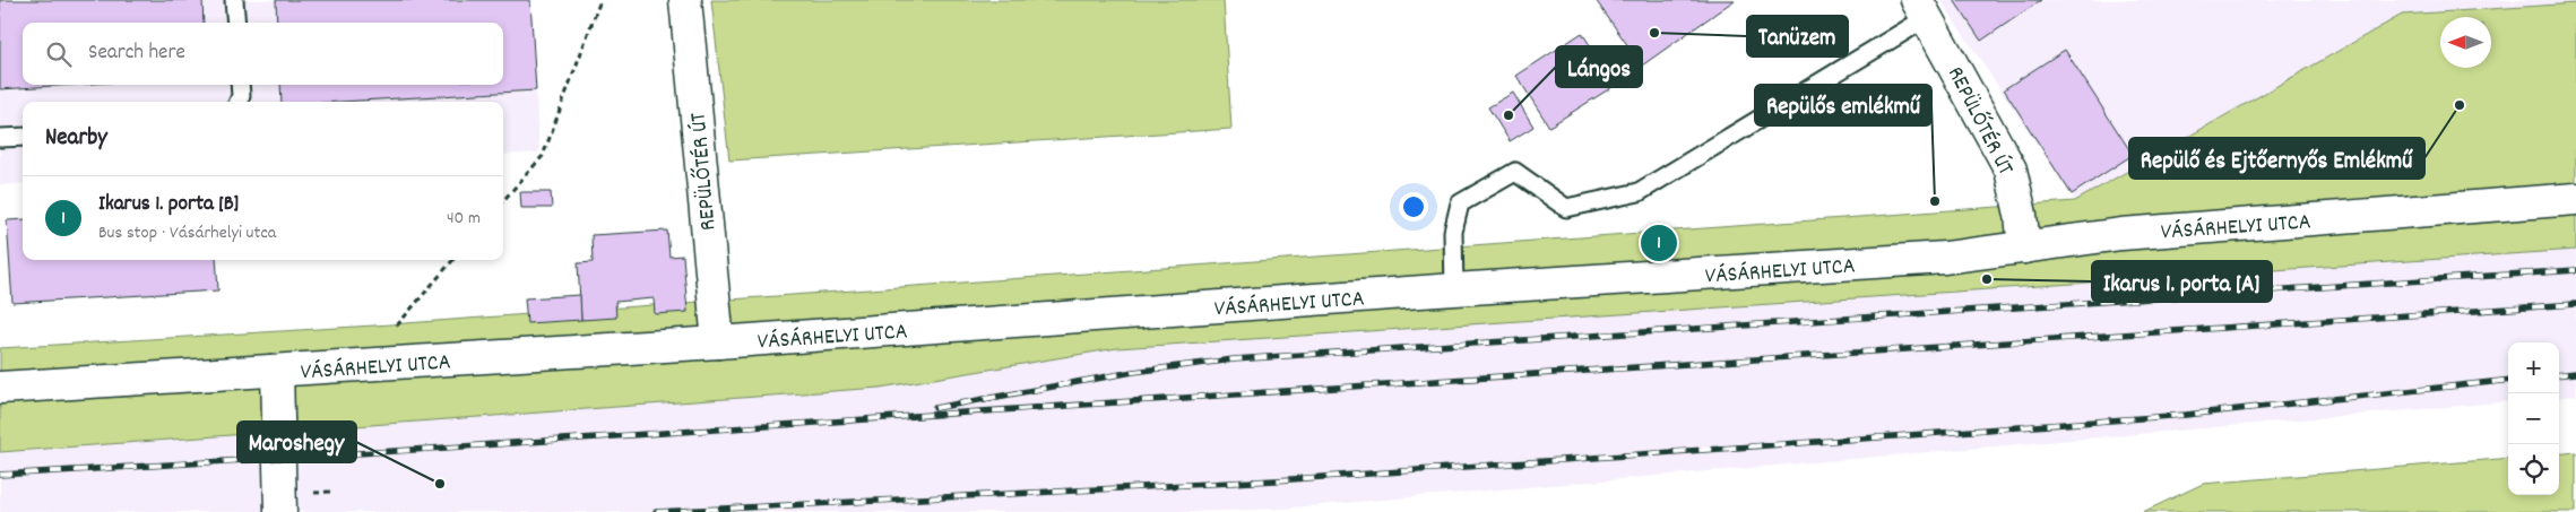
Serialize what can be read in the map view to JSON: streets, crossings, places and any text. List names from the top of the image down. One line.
{"streets":{"street":["REPÜLŐTÉR ÚT","VÁSÁRHELYI UTCA"]},"crossings":[["REPÜLŐTÉR ÚT","VÁSÁRHELYI UTCA"]],"places":["Tanüzem","Repülő és Ejtőernyős Emlékmű","Lángos","Repülős emlékmű","Ikarus 1. porta [A]","Maroshegy"],"north":"left","page":{"search":"Search here","heading":"Nearby","list":[{"mark":"1","name":"Ikarus 1. porta [B]","note":"Bus stop · Vásárhelyi utca","value":"40 m"}],"pins":"1","map_buttons":["+","−"]}}
